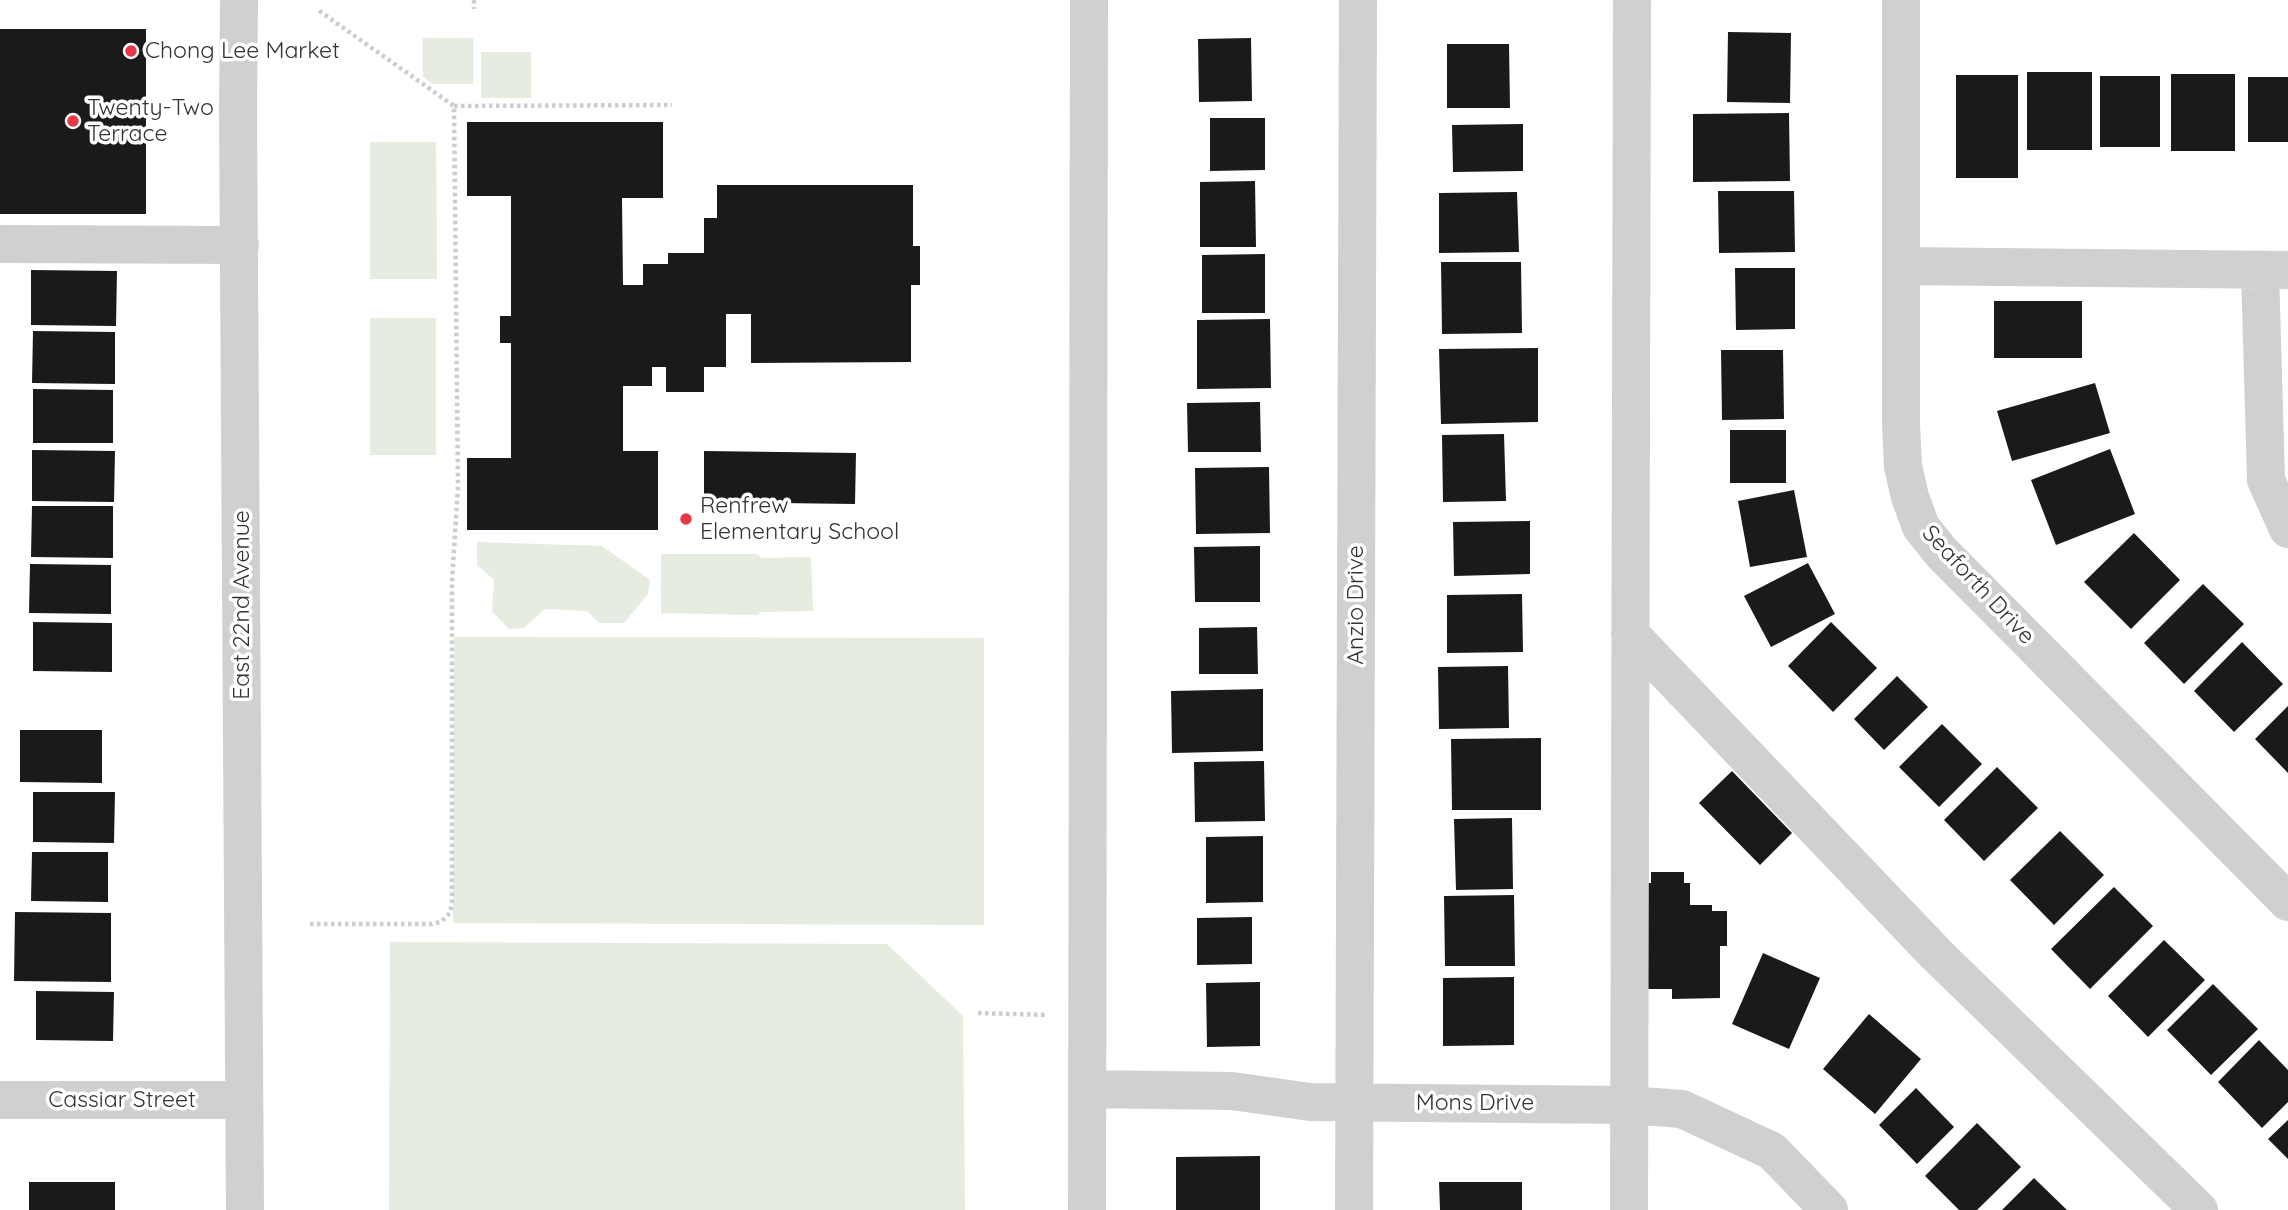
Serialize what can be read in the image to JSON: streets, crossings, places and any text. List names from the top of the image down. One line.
{"streets":{"street":["Seaforth Drive","East 22nd Avenue","Anzio Drive","Cassiar Street","Mons Drive"]},"crossings":[["East 22nd Avenue","Cassiar Street"],["Anzio Drive","Mons Drive"]],"places":["Chong Lee Market","Twenty-Two Terrace","Renfrew Elementary School"]}
